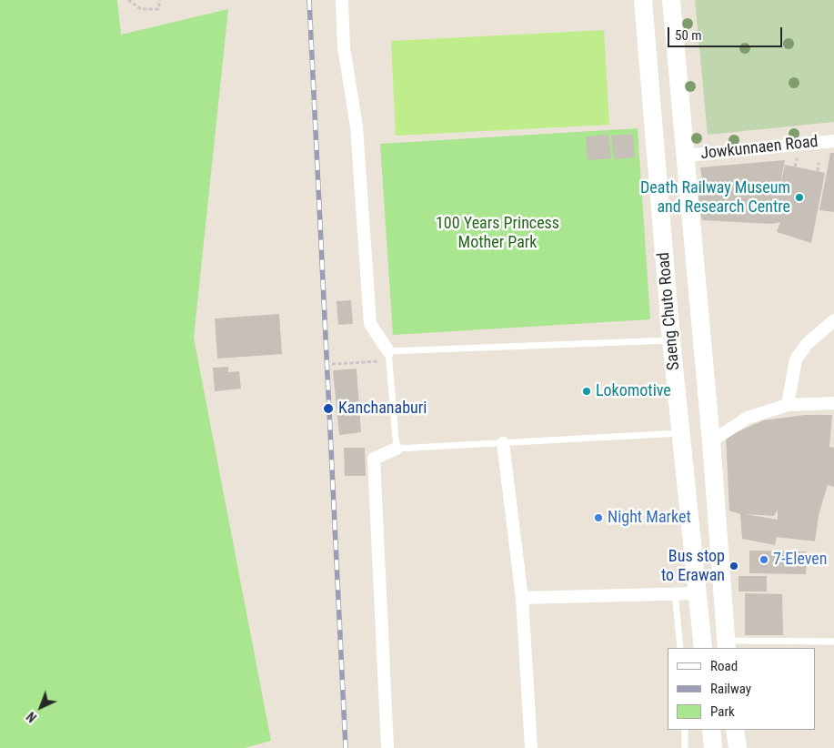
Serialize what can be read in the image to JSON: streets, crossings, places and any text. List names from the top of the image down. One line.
{"streets":{"main road":["Saeng Chuto Road"],"street":["Jowkunnaen Road"]},"crossings":[["Jowkunnaen Road","Saeng Chuto Road"]],"parks":["100 Years Princess Mother Park"],"places":["Death Railway Museum and Research Centre","Lokomotive","Kanchanaburi","Night Market","7-Eleven","Bus stop to Erawan"],"legend":["Road","Railway","Park"],"scale_bar":"50 m","north":"bottom left"}
